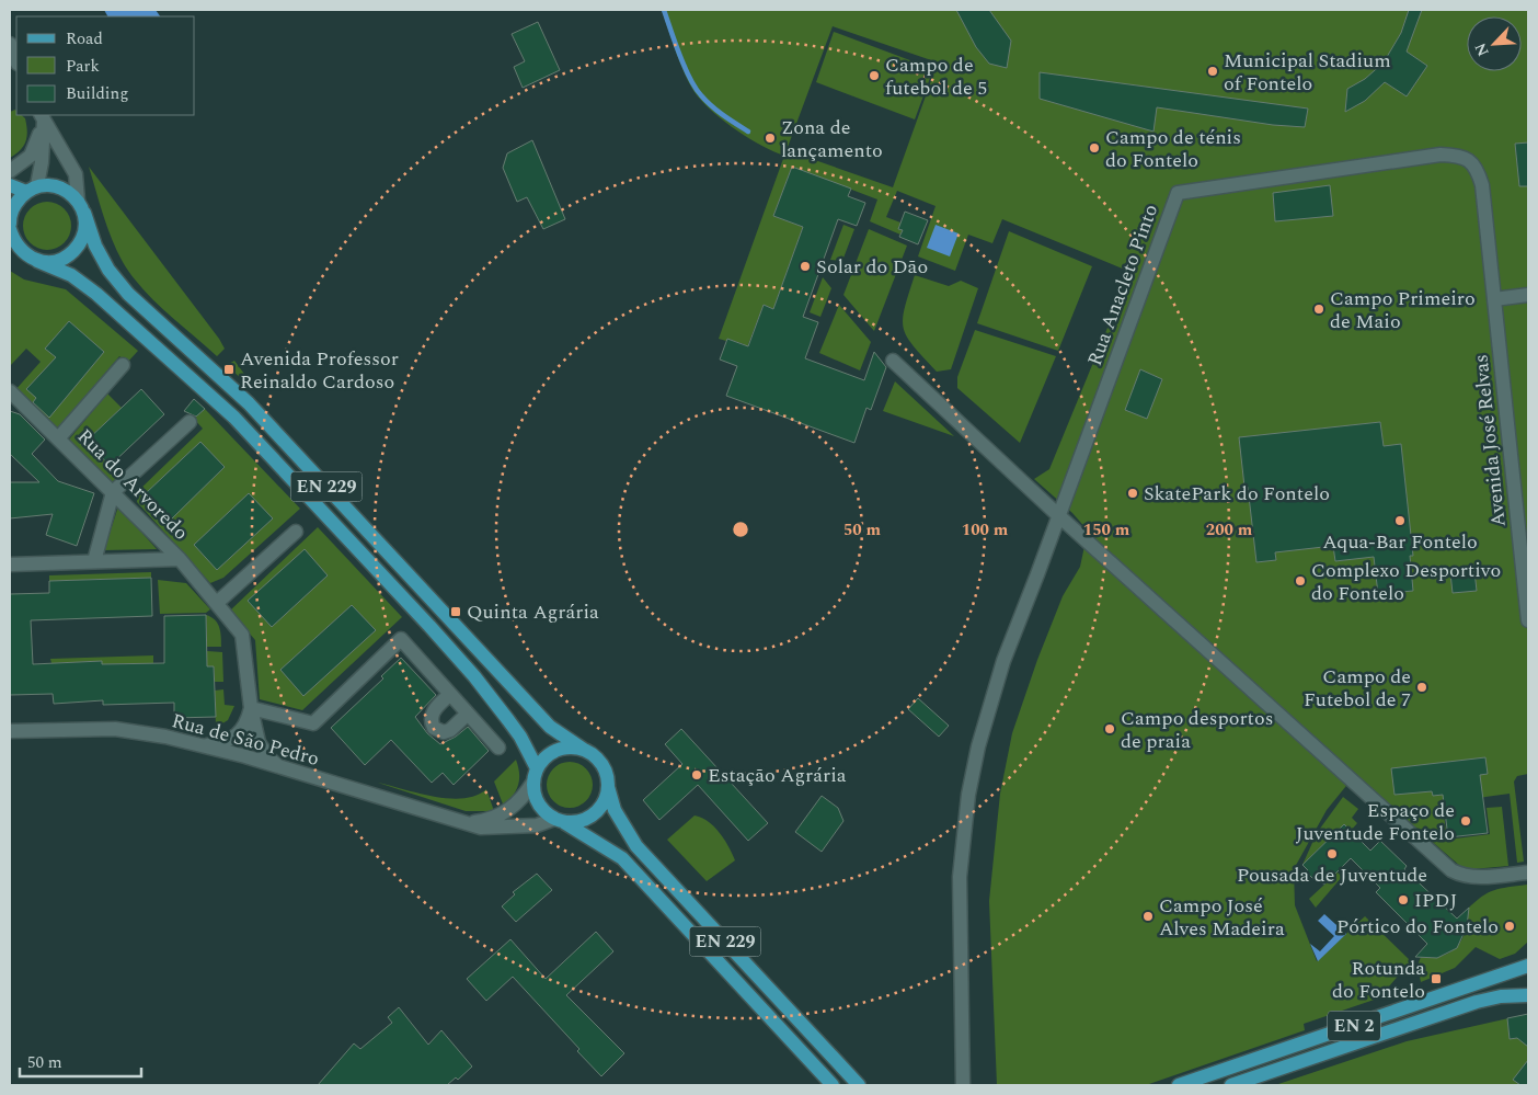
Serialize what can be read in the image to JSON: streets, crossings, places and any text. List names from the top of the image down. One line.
{"streets":{"main road":["EN 229","EN 2"],"street":["Rua Anacleto Pinto","Avenida José Relvas","Rua do Arvoredo","Rua de São Pedro"]},"crossings":[["Rua Anacleto Pinto","Avenida José Relvas"],["Rua do Arvoredo","Rua de São Pedro"],["EN 229","Rua de São Pedro"]],"places":{"other":["Municipal Stadium of Fontelo","Campo de futebol de 5","Zona de lançamento","Campo de ténis do Fontelo","Solar do Dão","Campo Primeiro de Maio","SkatePark do Fontelo","Aqua-Bar Fontelo","Complexo Desportivo do Fontelo","Campo de Futebol de 7","Campo desportos de praia","Estação Agrária","Espaço de Juventude Fontelo","Pousada de Juventude","IPDJ","Campo José Alves Madeira","Pórtico do Fontelo"],"transit":["Avenida Professor Reinaldo Cardoso","Quinta Agrária","Rotunda do Fontelo"]},"legend":["Road","Park","Building"],"scale_bar":"50 m","north":"bottom left","rings":["50 m","100 m","150 m","200 m"]}
